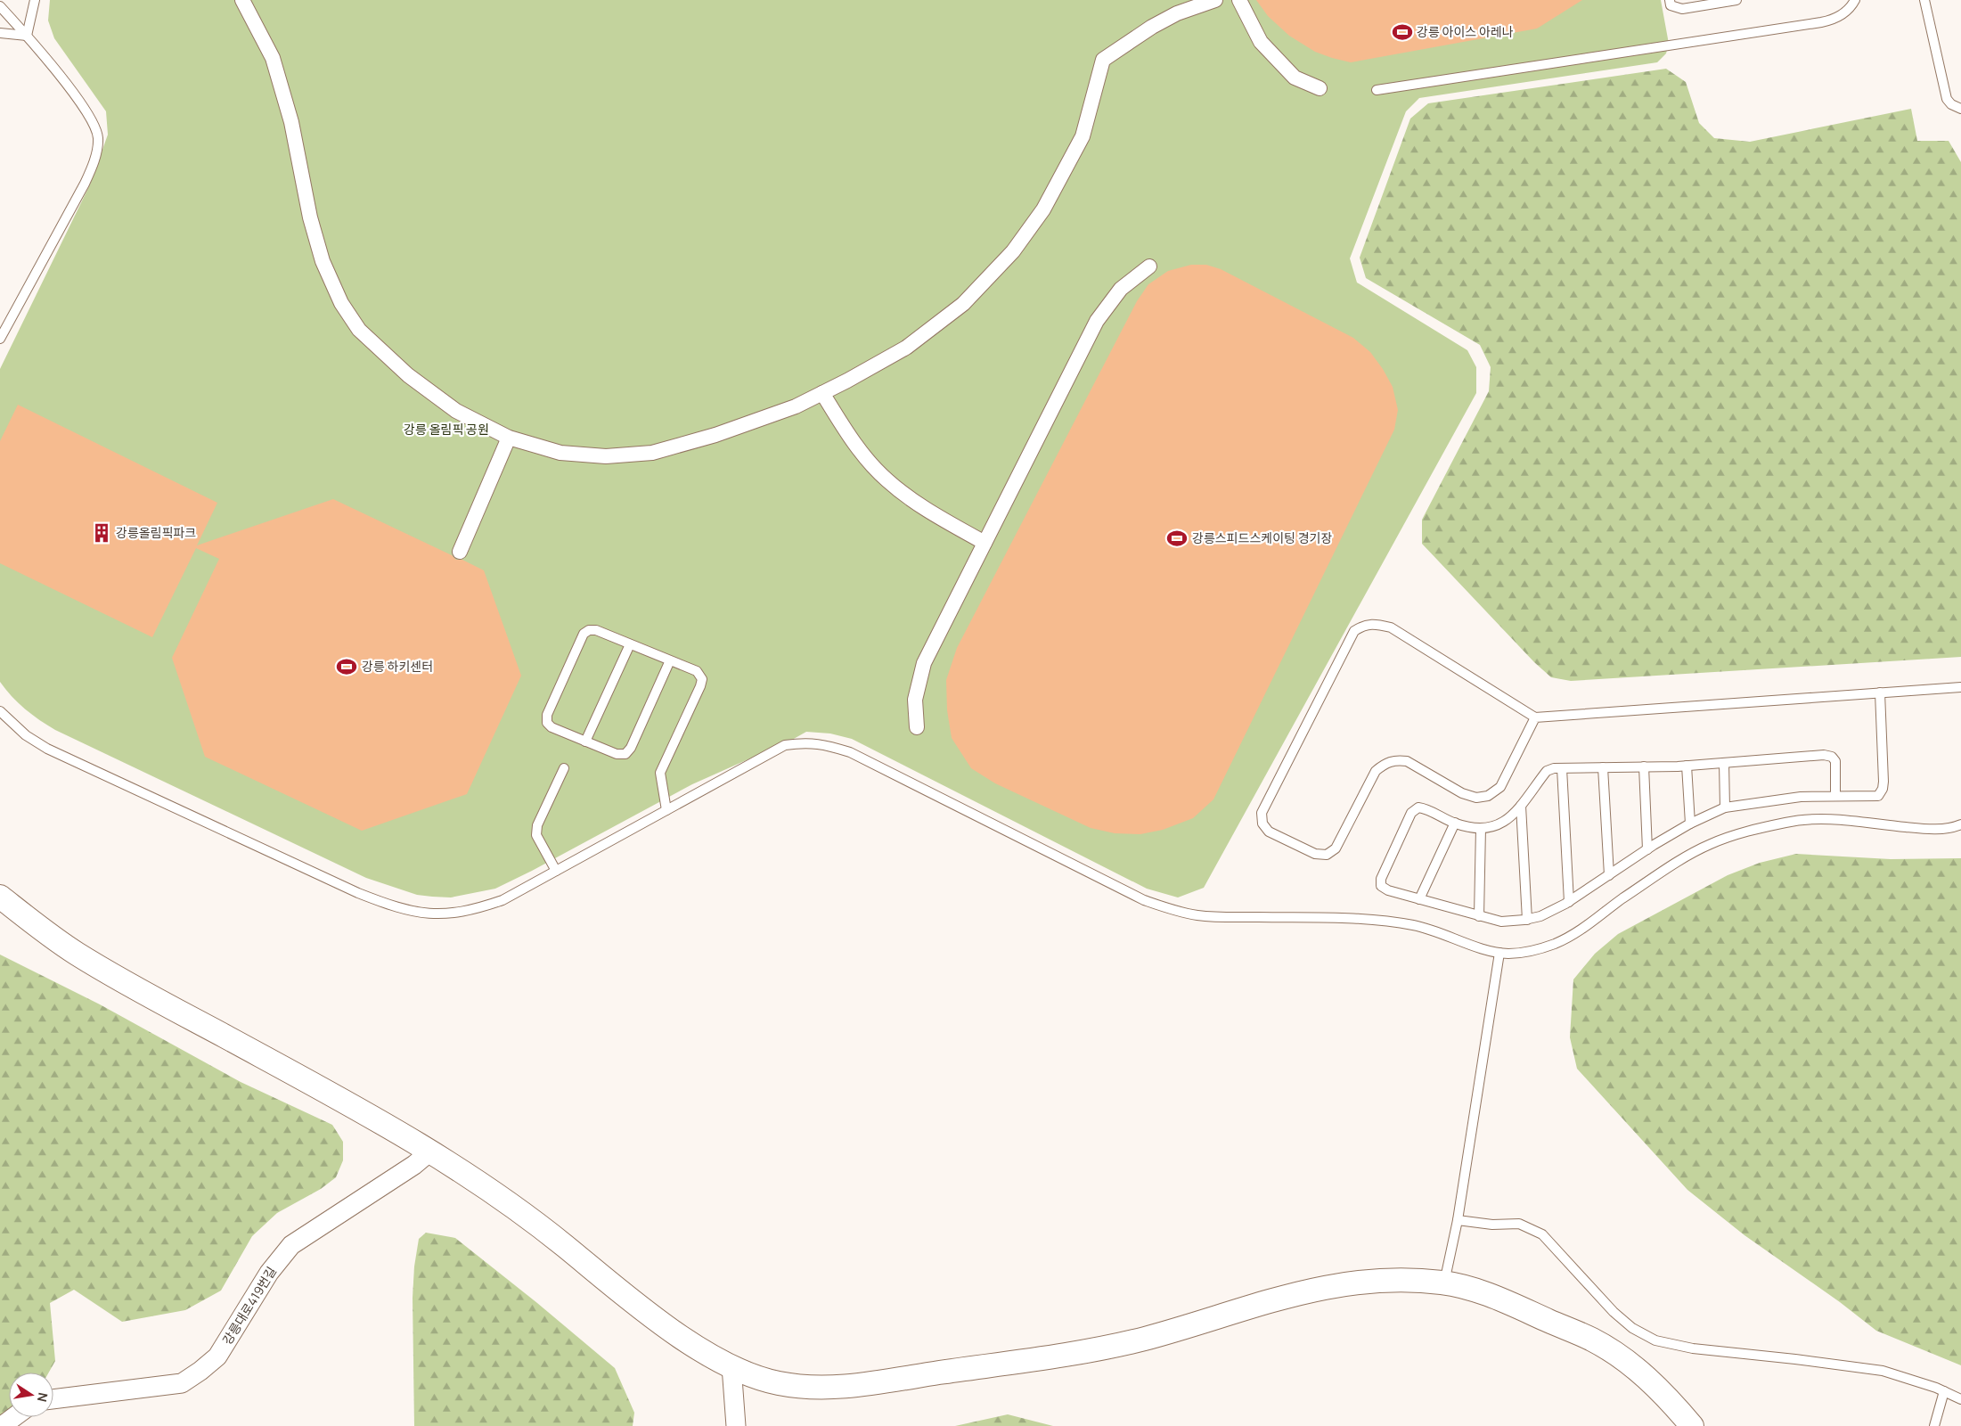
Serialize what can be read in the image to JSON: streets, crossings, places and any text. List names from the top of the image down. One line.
{"streets":{"street":["강릉대로419번길"]},"parks":["강릉 올림픽 공원"],"places":{"sports":["강릉 아이스 아레나","강릉스피드스케이팅 경기장","강릉 하키센터"],"building":["강릉올림픽파크"]},"north":"right"}
